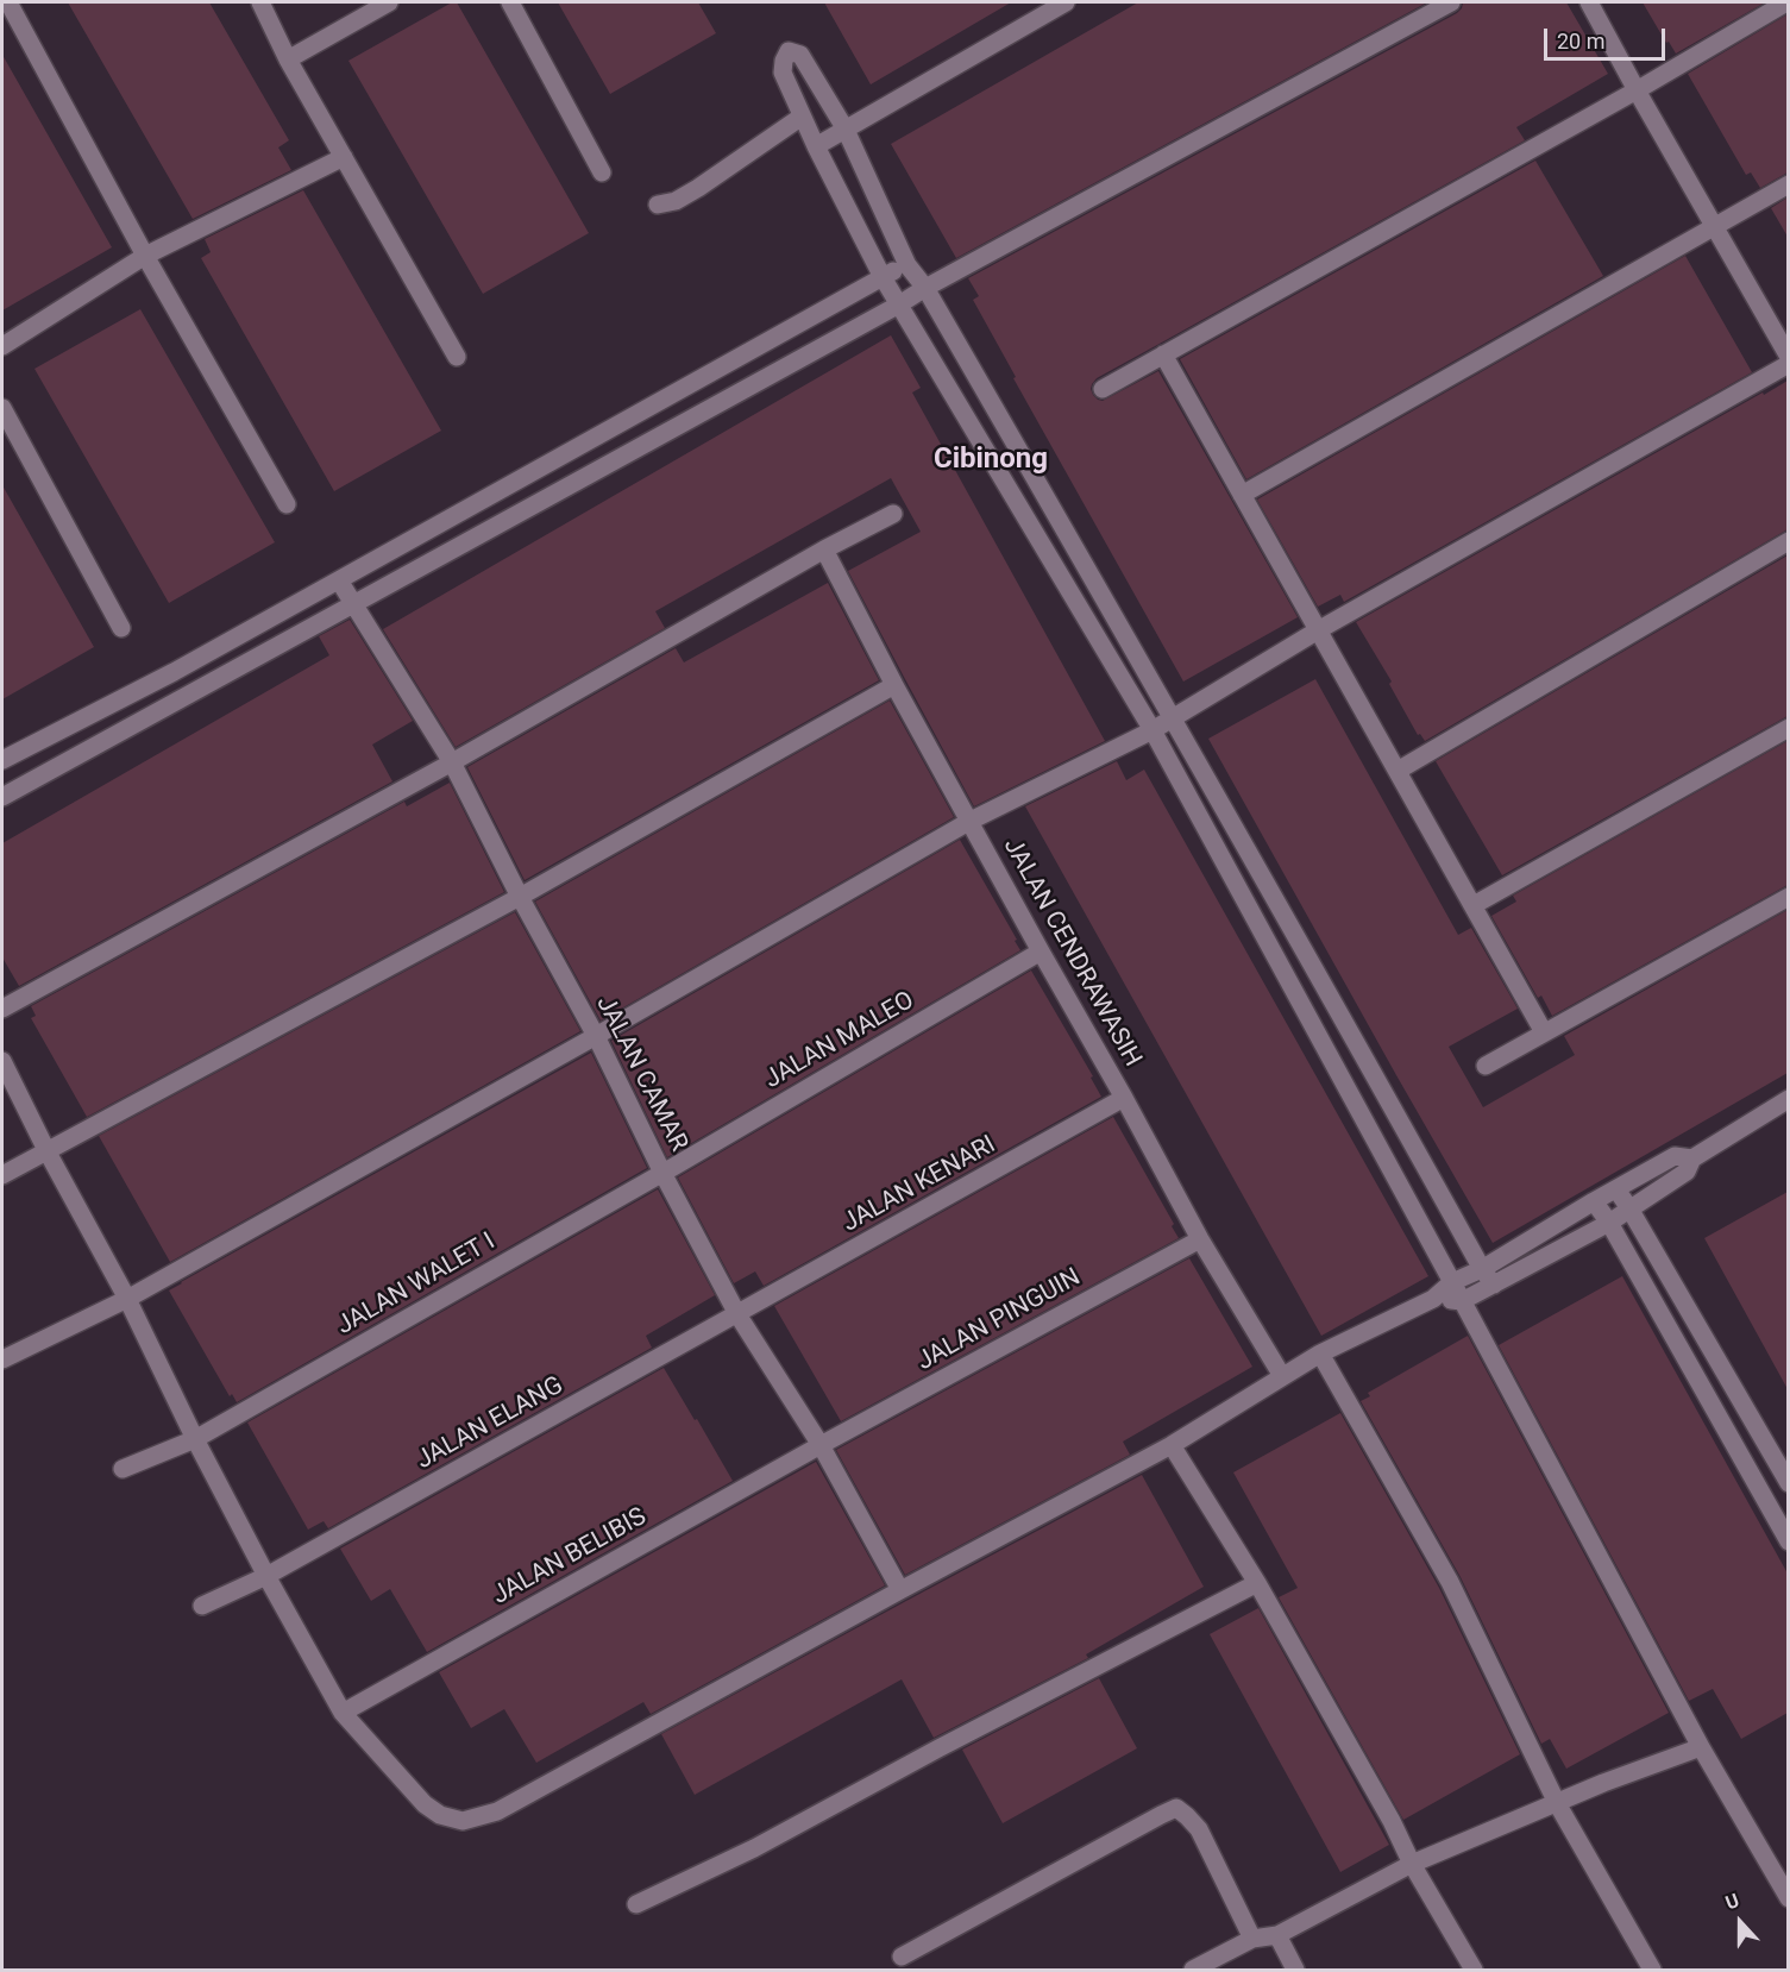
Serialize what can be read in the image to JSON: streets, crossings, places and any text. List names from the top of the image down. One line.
{"streets":{"street":["JALAN CENDRAWASIH","JALAN MALEO","JALAN CAMAR","JALAN KENARI","JALAN WALET I","JALAN PINGUIN","JALAN ELANG","JALAN BELIBIS"]},"crossings":[["JALAN CENDRAWASIH","JALAN MALEO"],["JALAN CENDRAWASIH","JALAN KENARI"],["JALAN CENDRAWASIH","JALAN PINGUIN"],["JALAN MALEO","JALAN CAMAR"],["JALAN MALEO","JALAN WALET I"],["JALAN CAMAR","JALAN KENARI"],["JALAN CAMAR","JALAN WALET I"],["JALAN CAMAR","JALAN PINGUIN"],["JALAN CAMAR","JALAN ELANG"],["JALAN CAMAR","JALAN BELIBIS"],["JALAN KENARI","JALAN ELANG"],["JALAN PINGUIN","JALAN BELIBIS"]],"districts":["Cibinong"],"scale_bar":"20 m","north":"top"}
